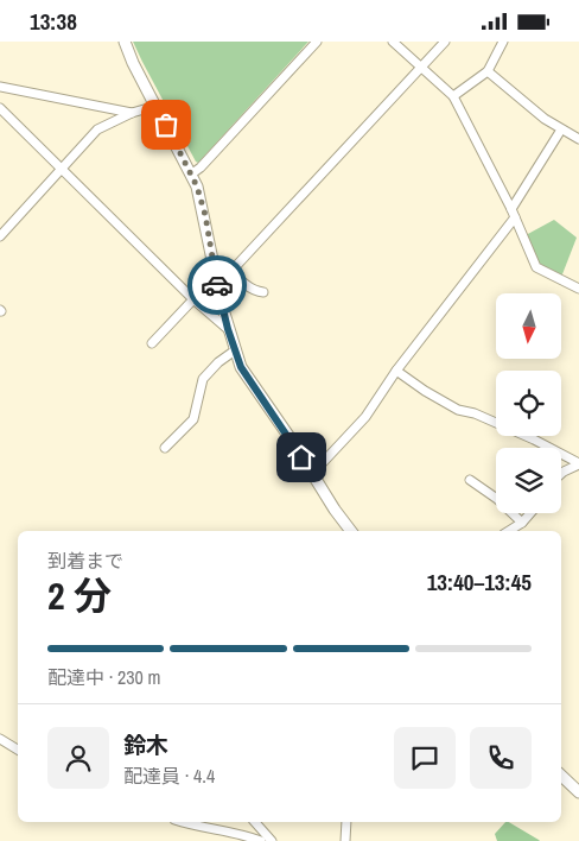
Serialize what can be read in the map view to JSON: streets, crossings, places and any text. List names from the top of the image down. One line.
{"north":"bottom","page":{"status":"13:38","heading":["2 分","到着まで","13:40–13:45"],"panel":["鈴木","配達員 · 4.4"],"bar":"配達中 · 230 m"}}
